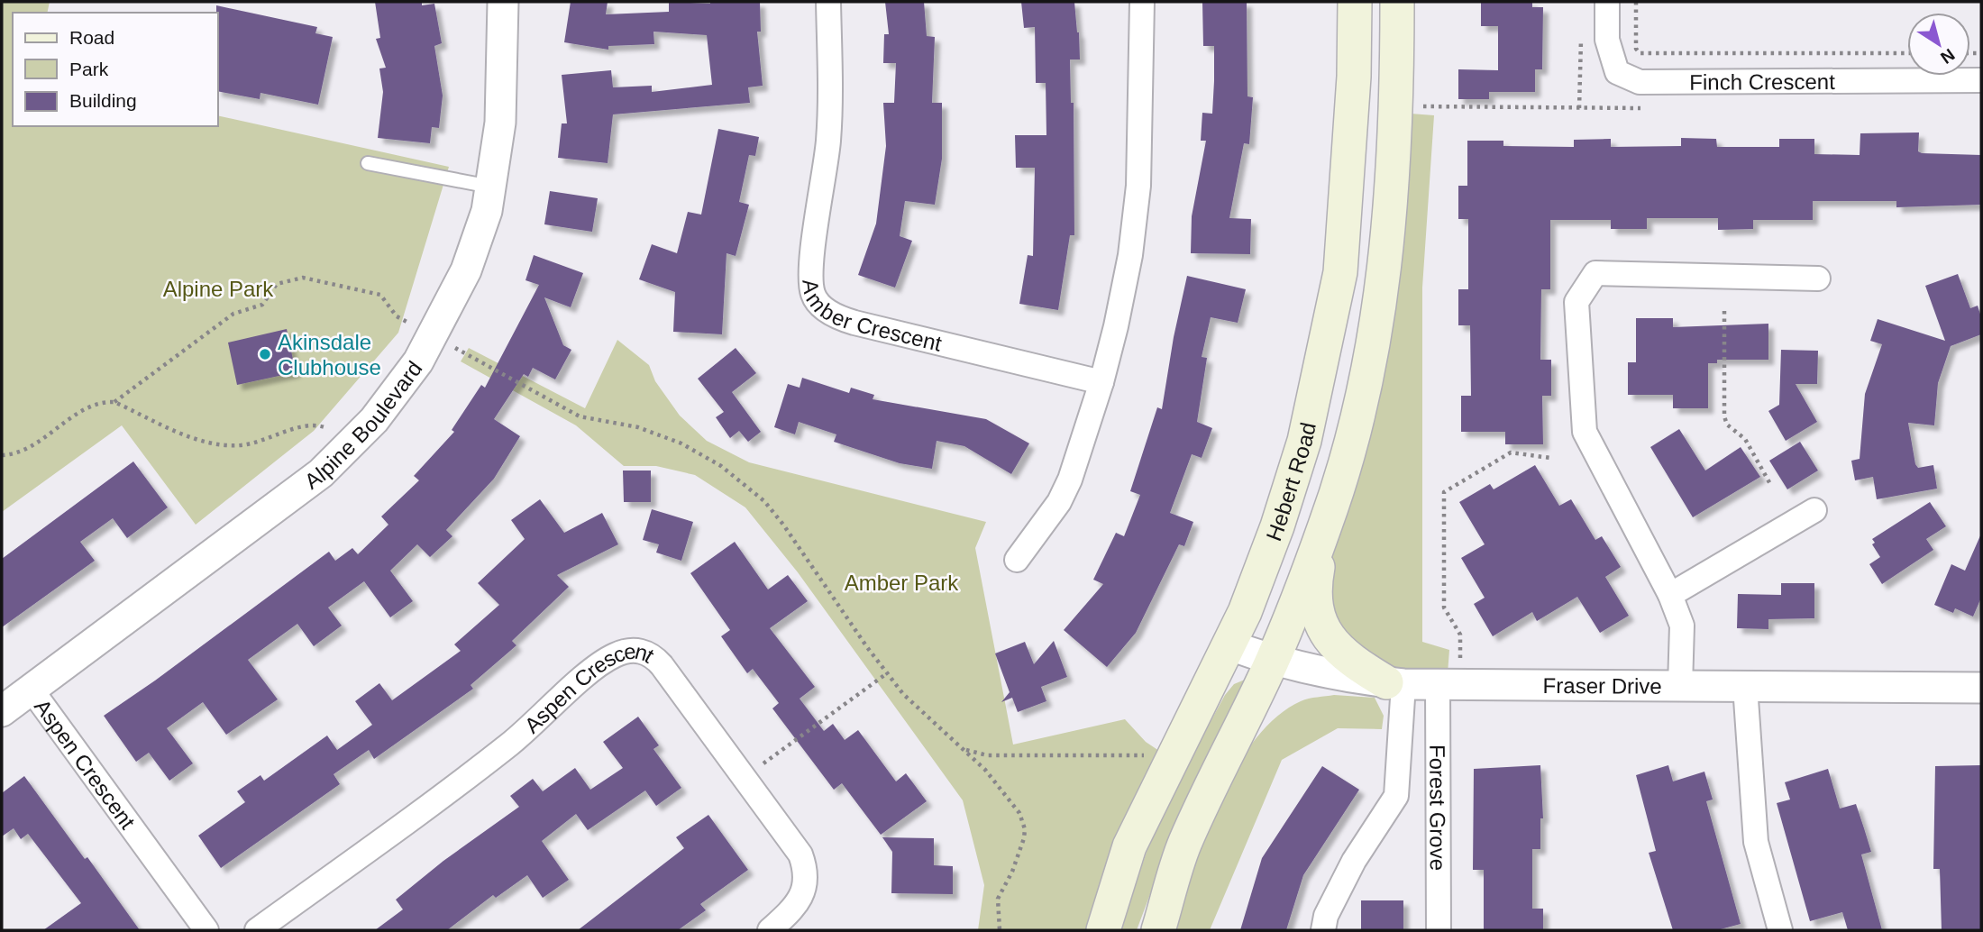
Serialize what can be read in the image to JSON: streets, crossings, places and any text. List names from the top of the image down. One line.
{"streets":{"main road":["Hebert Road"],"street":["Finch Crescent","Amber Crescent","Alpine Boulevard","Fraser Drive","Aspen Crescent","Forest Grove"]},"crossings":[["Alpine Boulevard","Aspen Crescent"],["Hebert Road","Fraser Drive"],["Fraser Drive","Forest Grove"]],"parks":["Alpine Park","Amber Park"],"places":["Akinsdale Clubhouse"],"legend":["Road","Park","Building"],"north":"bottom right"}
